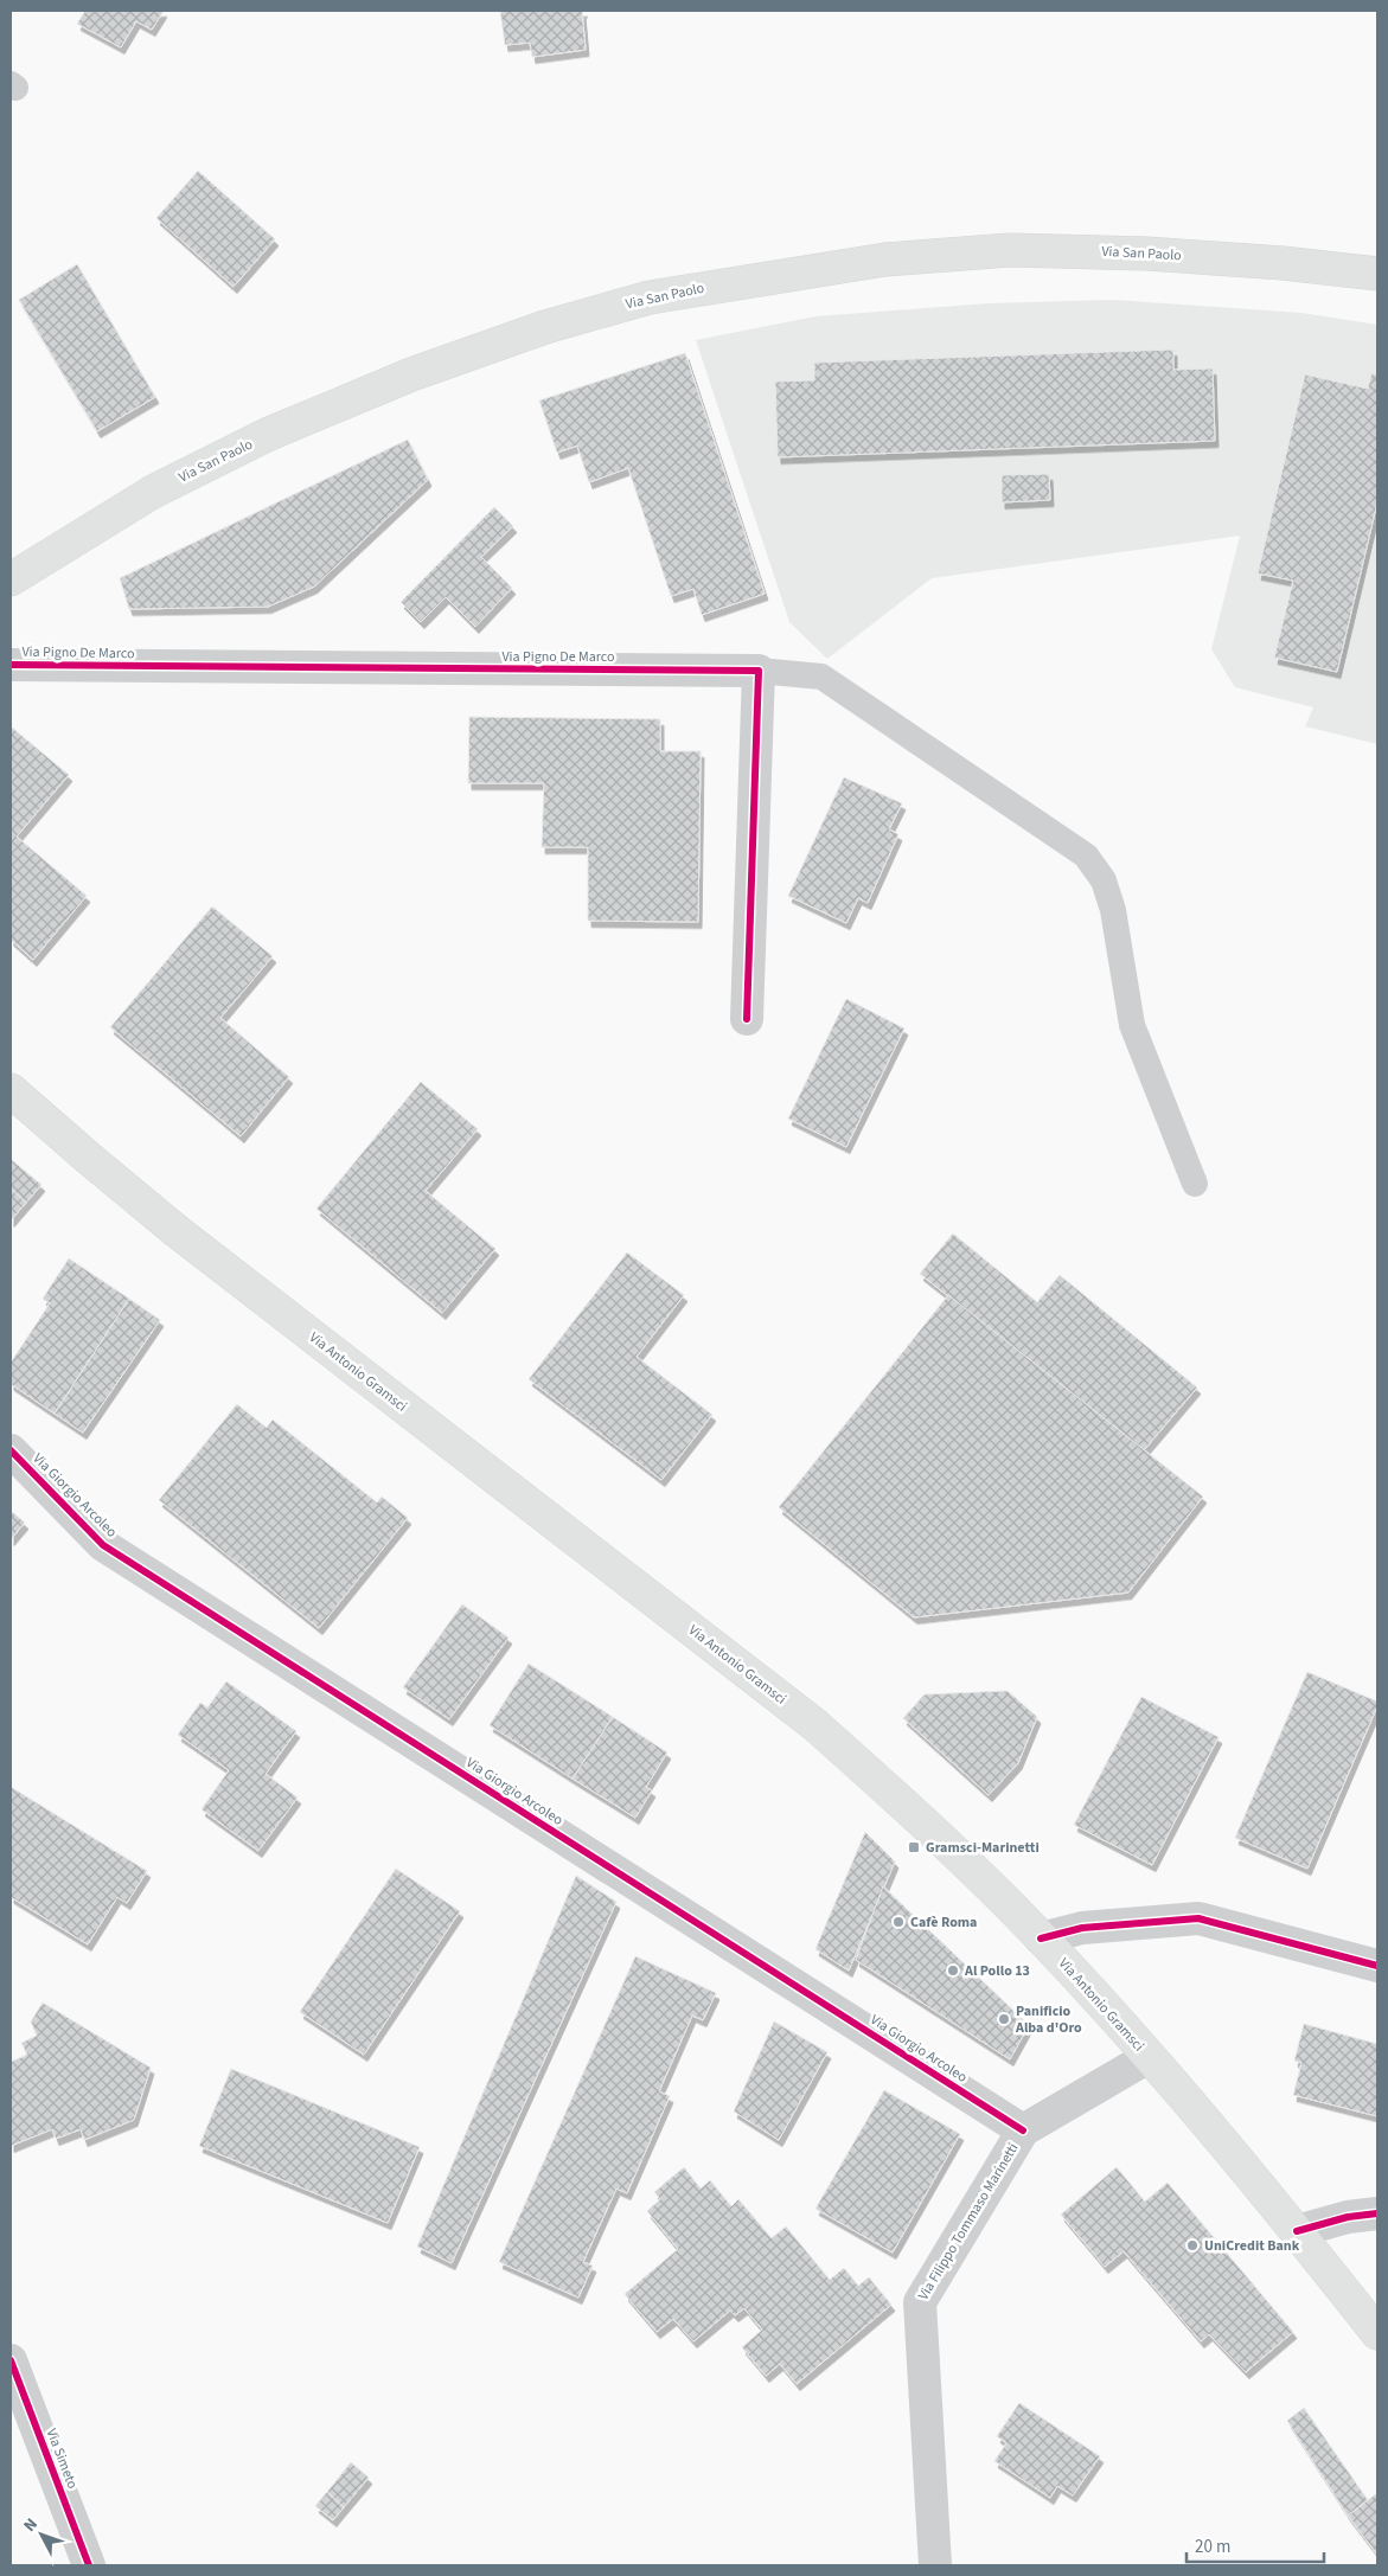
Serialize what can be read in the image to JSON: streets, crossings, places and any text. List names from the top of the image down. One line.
{"streets":{"main road":["Via San Paolo","Via Antonio Gramsci"],"street":["Via Pigno De Marco","Via Giorgio Arcoleo","Via Filippo Tommaso Marinetti","Via Simeto"]},"crossings":[["Via Antonio Gramsci","Via Filippo Tommaso Marinetti"],["Via Giorgio Arcoleo","Via Filippo Tommaso Marinetti"]],"places":{"transit":["Gramsci-Marinetti"],"other":["Cafè Roma","Al Pollo 13","Panificio Alba d'Oro","UniCredit Bank"]},"scale_bar":"20 m","north":"top left"}
